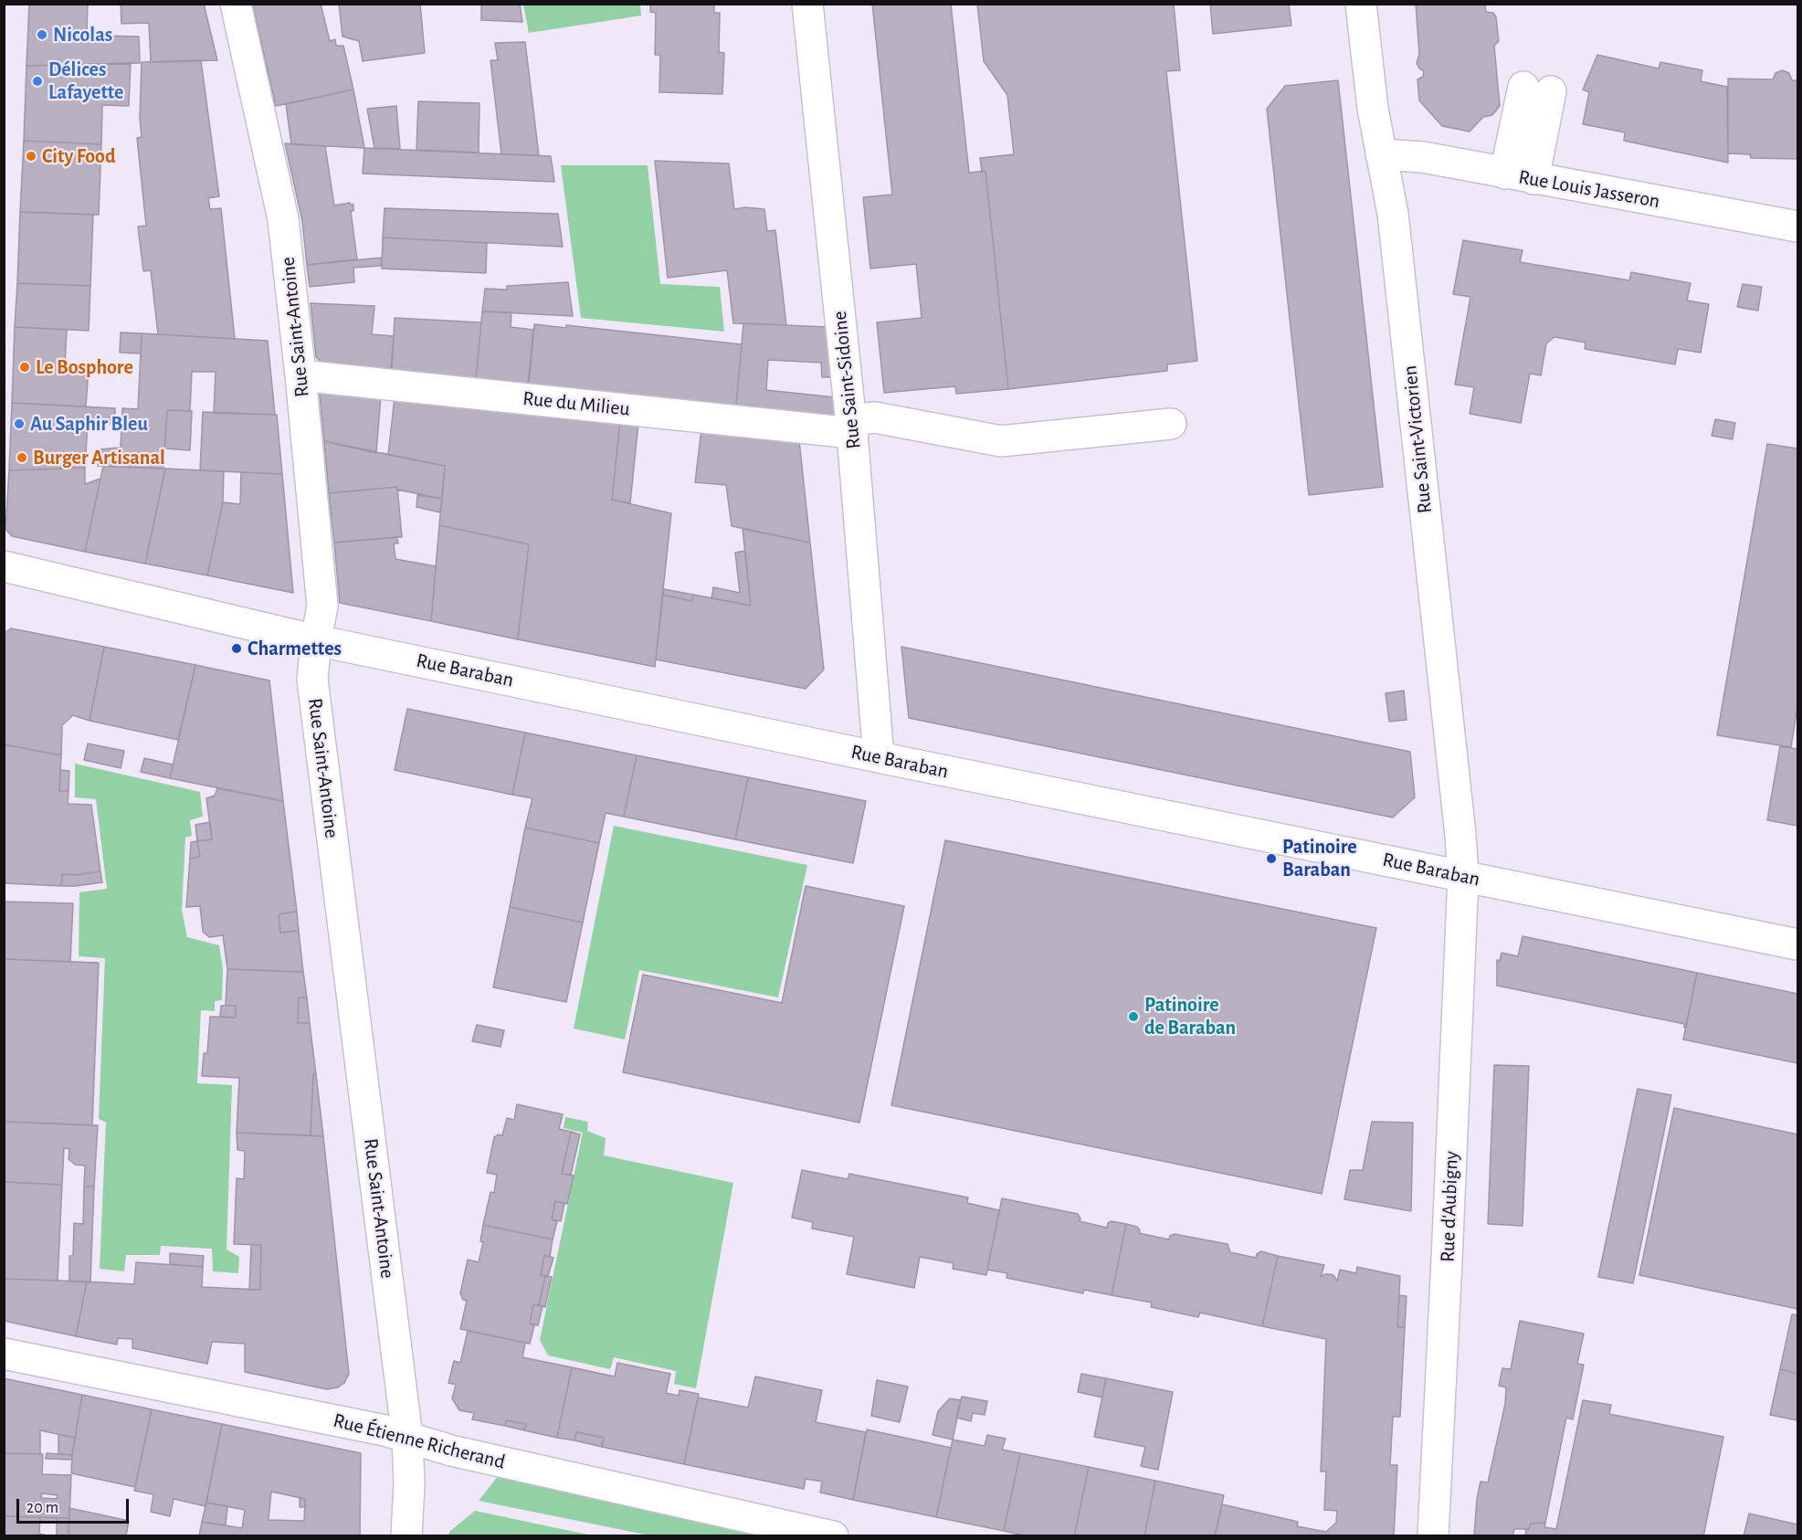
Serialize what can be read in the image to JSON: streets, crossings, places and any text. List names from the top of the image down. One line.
{"streets":{"street":["Rue Louis Jasseron","Rue Saint-Antoine","Rue Saint-Sidoine","Rue du Milieu","Rue Saint-Victorien","Rue Baraban","Rue d'Aubigny","Rue Étienne Richerand"]},"crossings":[["Rue Louis Jasseron","Rue Saint-Victorien"],["Rue Saint-Antoine","Rue du Milieu"],["Rue Saint-Antoine","Rue Baraban"],["Rue Saint-Antoine","Rue Étienne Richerand"],["Rue Saint-Sidoine","Rue du Milieu"],["Rue Saint-Sidoine","Rue Baraban"],["Rue Saint-Victorien","Rue Baraban"],["Rue Saint-Victorien","Rue d'Aubigny"],["Rue Baraban","Rue d'Aubigny"]],"places":["Nicolas","Délices Lafayette","City Food","Le Bosphore","Au Saphir Bleu","Burger Artisanal","Charmettes","Patinoire Baraban","Patinoire de Baraban"],"scale_bar":"20 m"}
